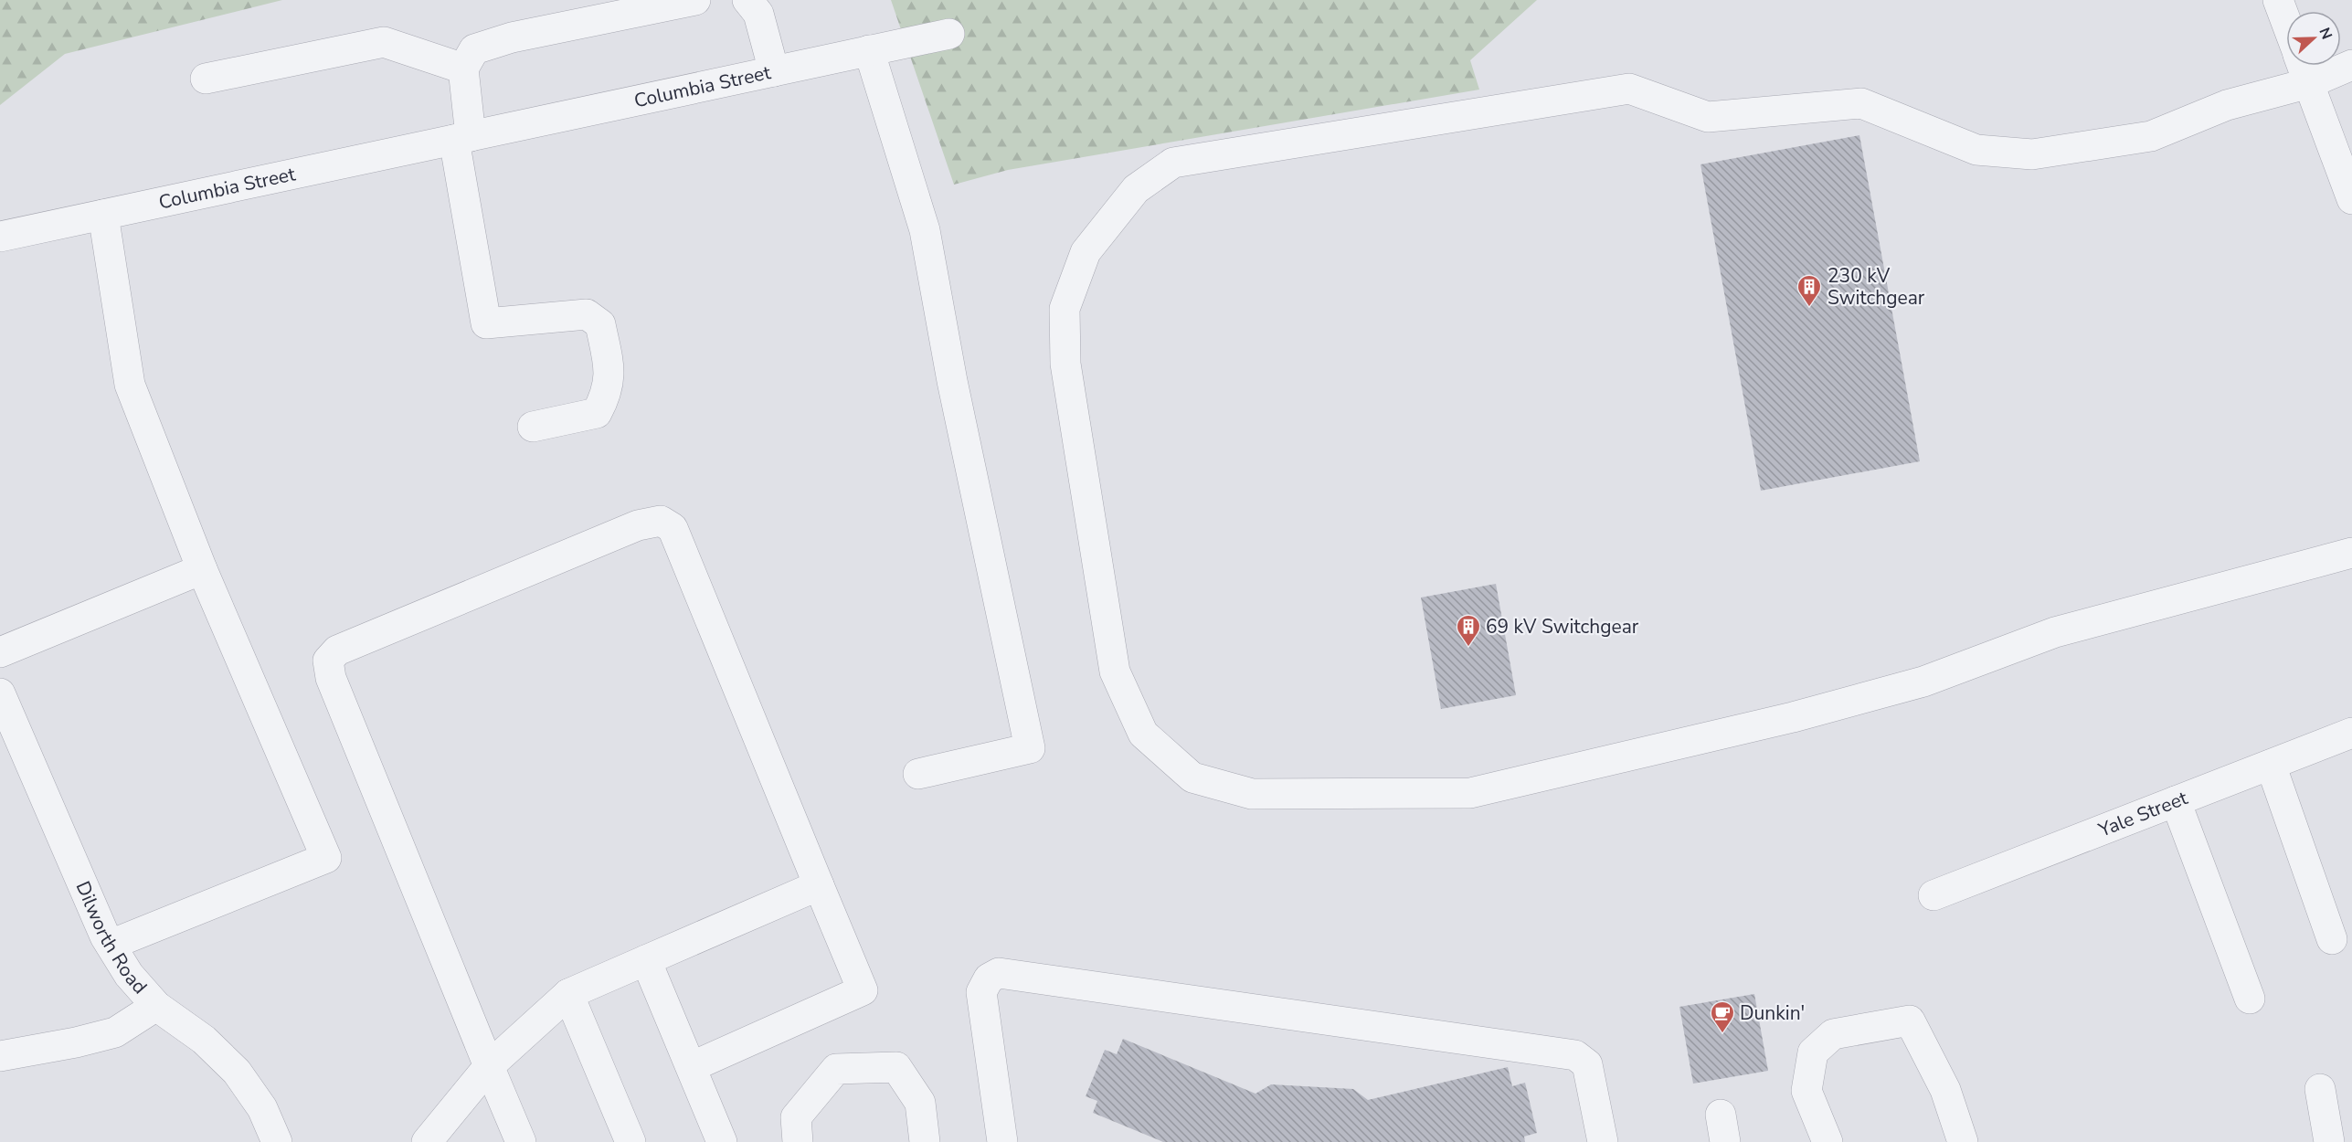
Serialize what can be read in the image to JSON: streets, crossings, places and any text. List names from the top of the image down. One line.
{"streets":{"street":["Columbia Street","Yale Street","Dilworth Road"]},"places":{"building":["230 kV Switchgear","69 kV Switchgear"],"cafe":["Dunkin'"]},"north":"right"}
